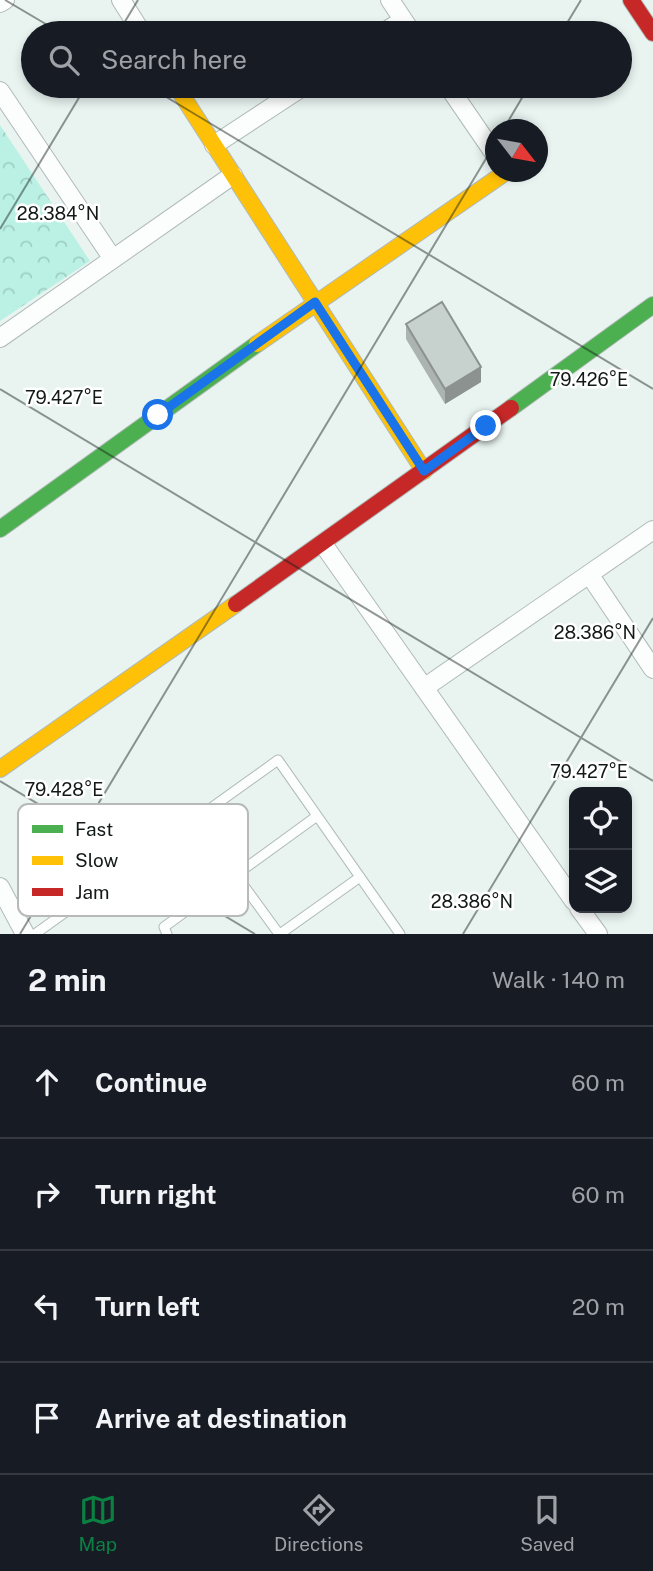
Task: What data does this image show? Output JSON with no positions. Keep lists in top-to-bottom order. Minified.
{"legend":["Fast","Slow","Jam"],"north":"bottom right","page":{"search":"Search here","heading":["2 min","Walk · 140 m"],"list":[["Continue","60 m"],["Turn right","60 m"],["Turn left","20 m"],"Arrive at destination"],"nav":["Map","Directions","Saved"]},"coordinates":["28.384°N","79.426°E","79.427°E","28.386°N","79.428°E"]}
